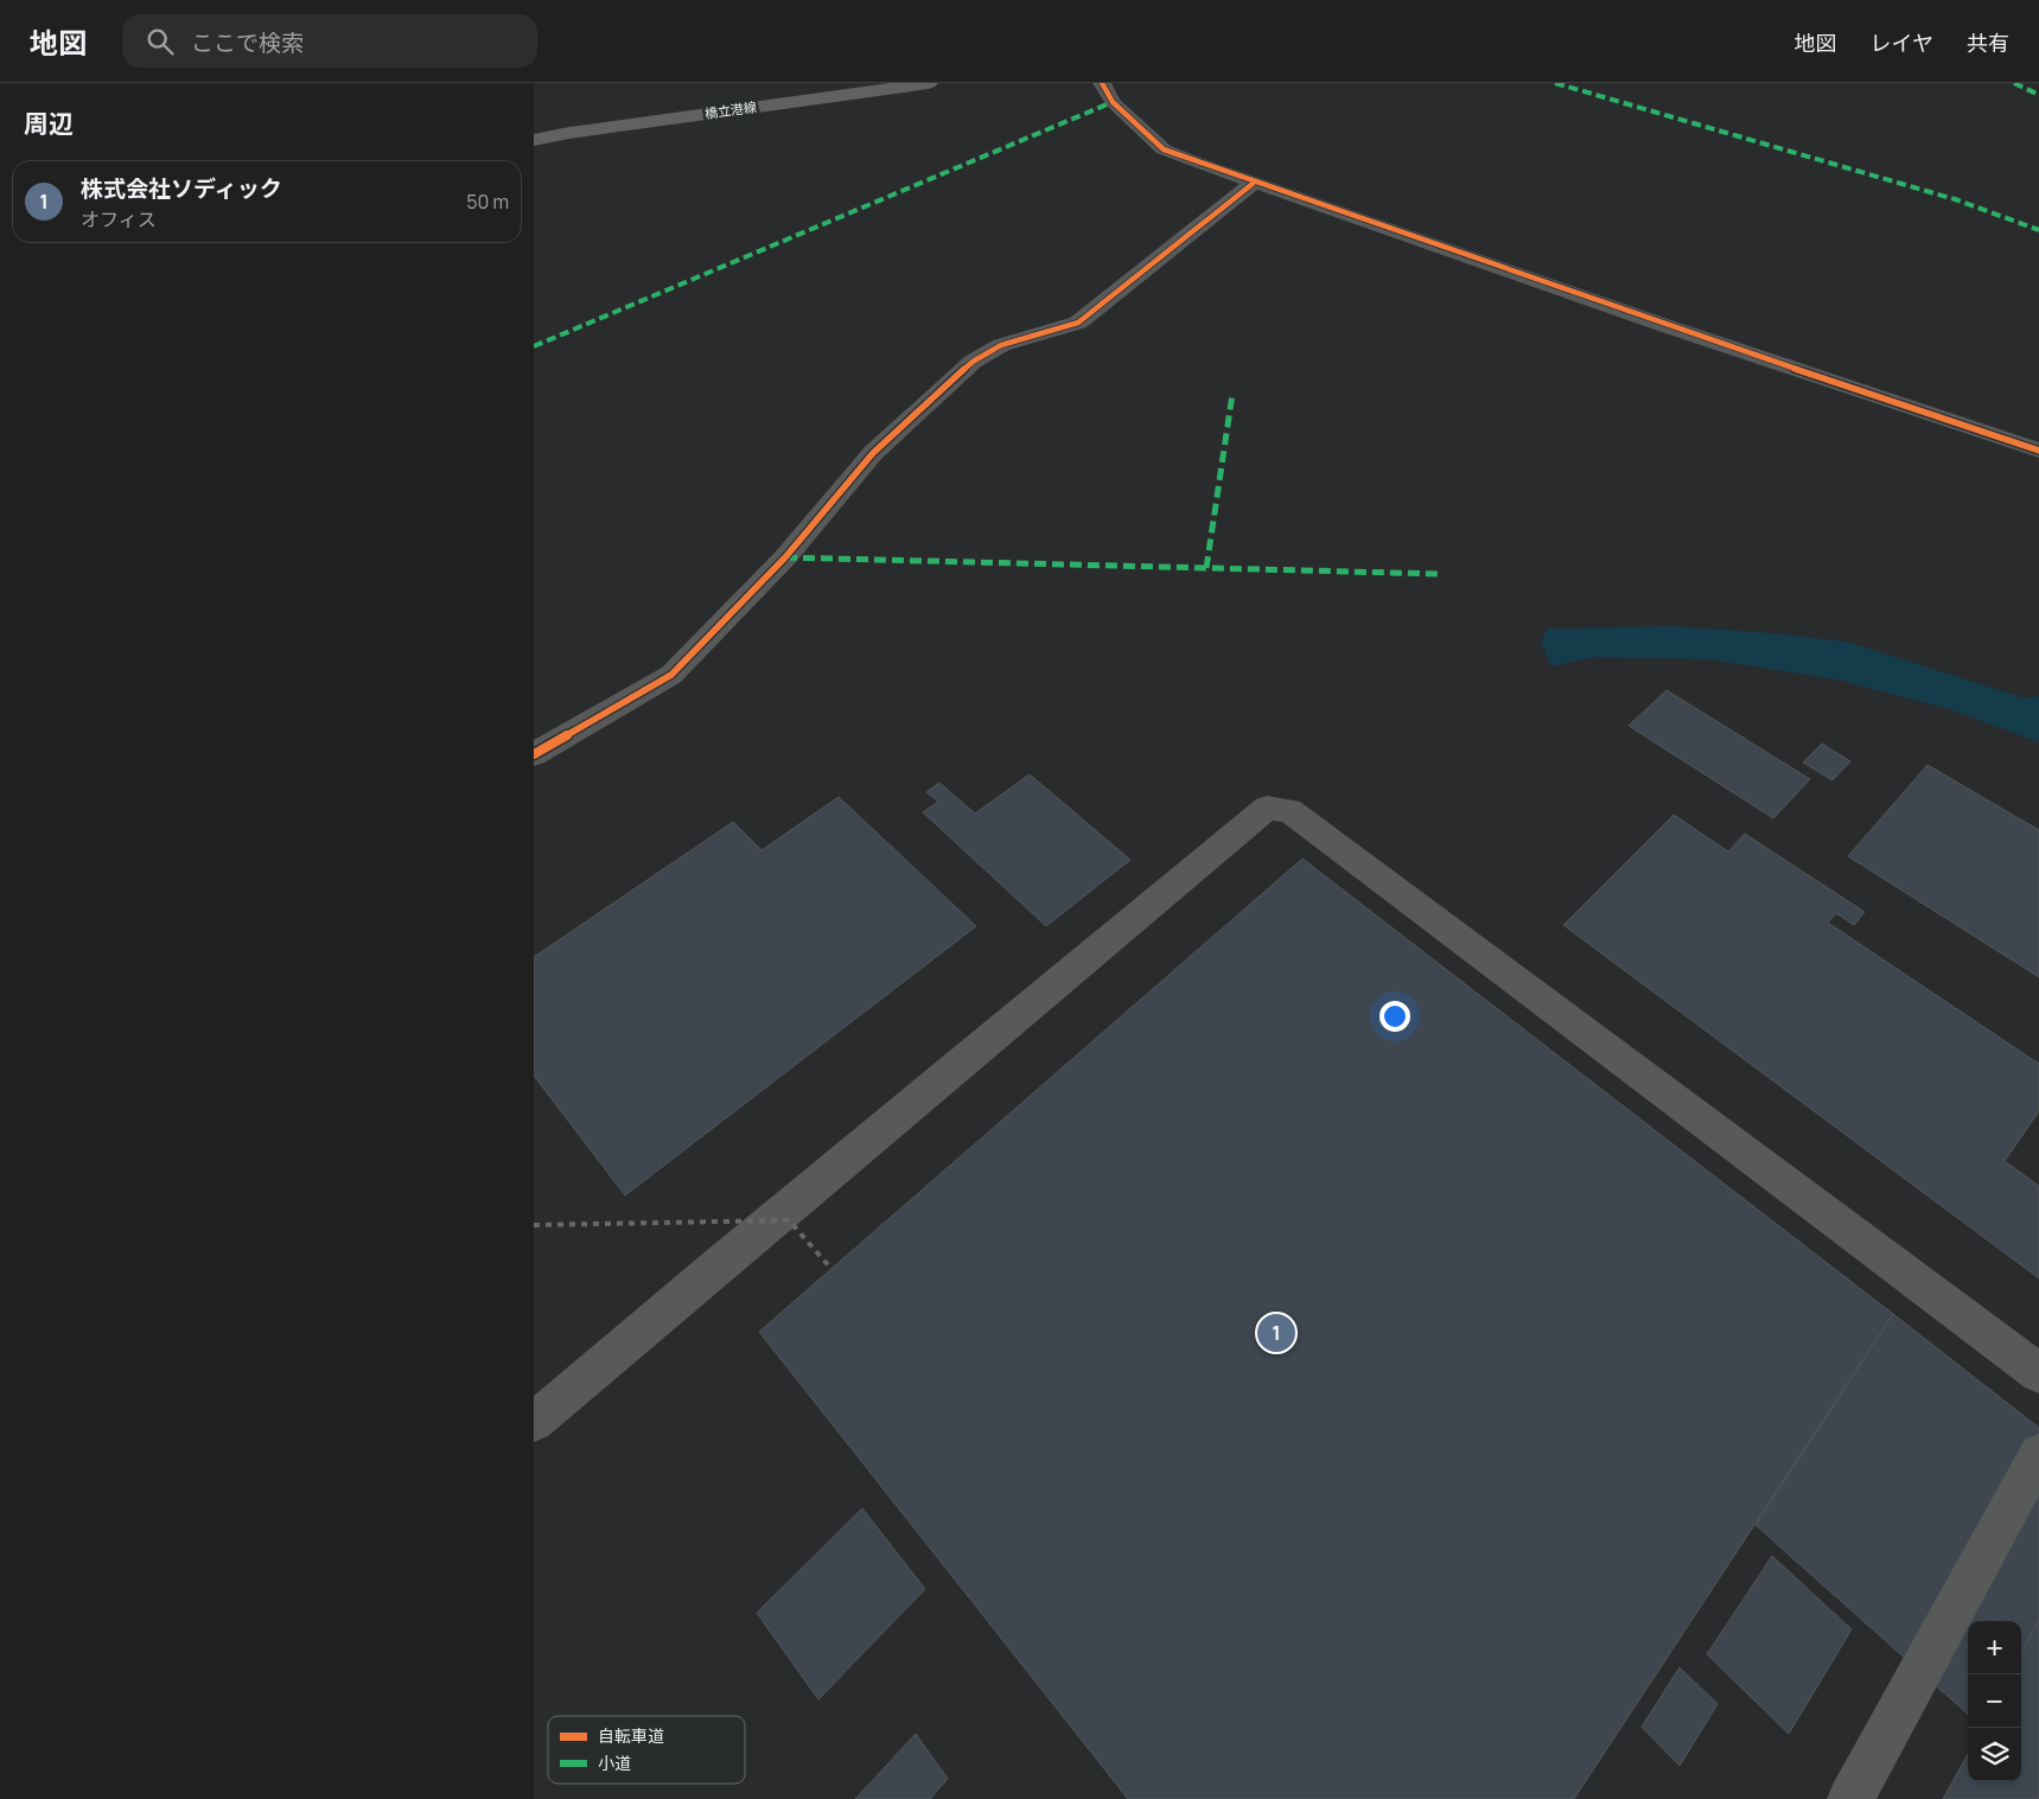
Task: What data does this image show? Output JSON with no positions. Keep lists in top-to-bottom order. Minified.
{"streets":{"main road":["橋立港線"]},"legend":["自転車道","小道"],"page":{"header":"地図","search":"ここで検索","nav":["地図","レイヤ","共有"],"heading":"周辺","list":[{"mark":"1","name":"株式会社ソディック","note":"オフィス","value":"50 m"}],"pins":"1","map_buttons":["+","−"]}}
